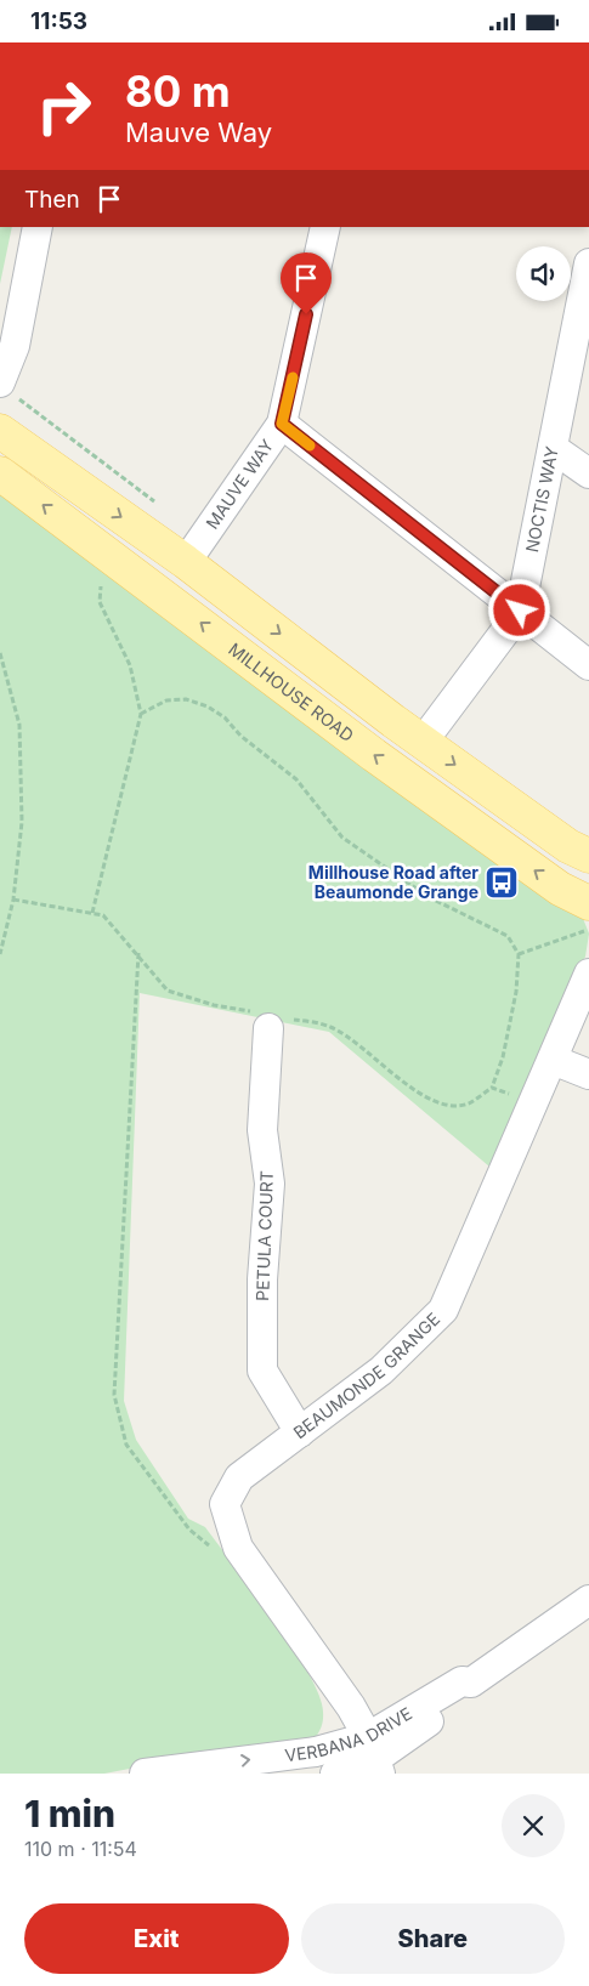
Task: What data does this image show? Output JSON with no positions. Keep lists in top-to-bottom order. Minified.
{"streets":{"main road":["MILLHOUSE ROAD"],"street":["MAUVE WAY","NOCTIS WAY","PETULA COURT","BEAUMONDE GRANGE","VERBANA DRIVE"]},"crossings":[["PETULA COURT","BEAUMONDE GRANGE"],["BEAUMONDE GRANGE","VERBANA DRIVE"]],"one_way":["VERBANA DRIVE"],"places":{"bus stop":["Millhouse Road after Beaumonde Grange"]},"page":{"status":"11:53","turn":["80 m","Mauve Way"],"then":"Then","heading":["1 min","110 m · 11:54"],"buttons":["Exit","Share"]}}
